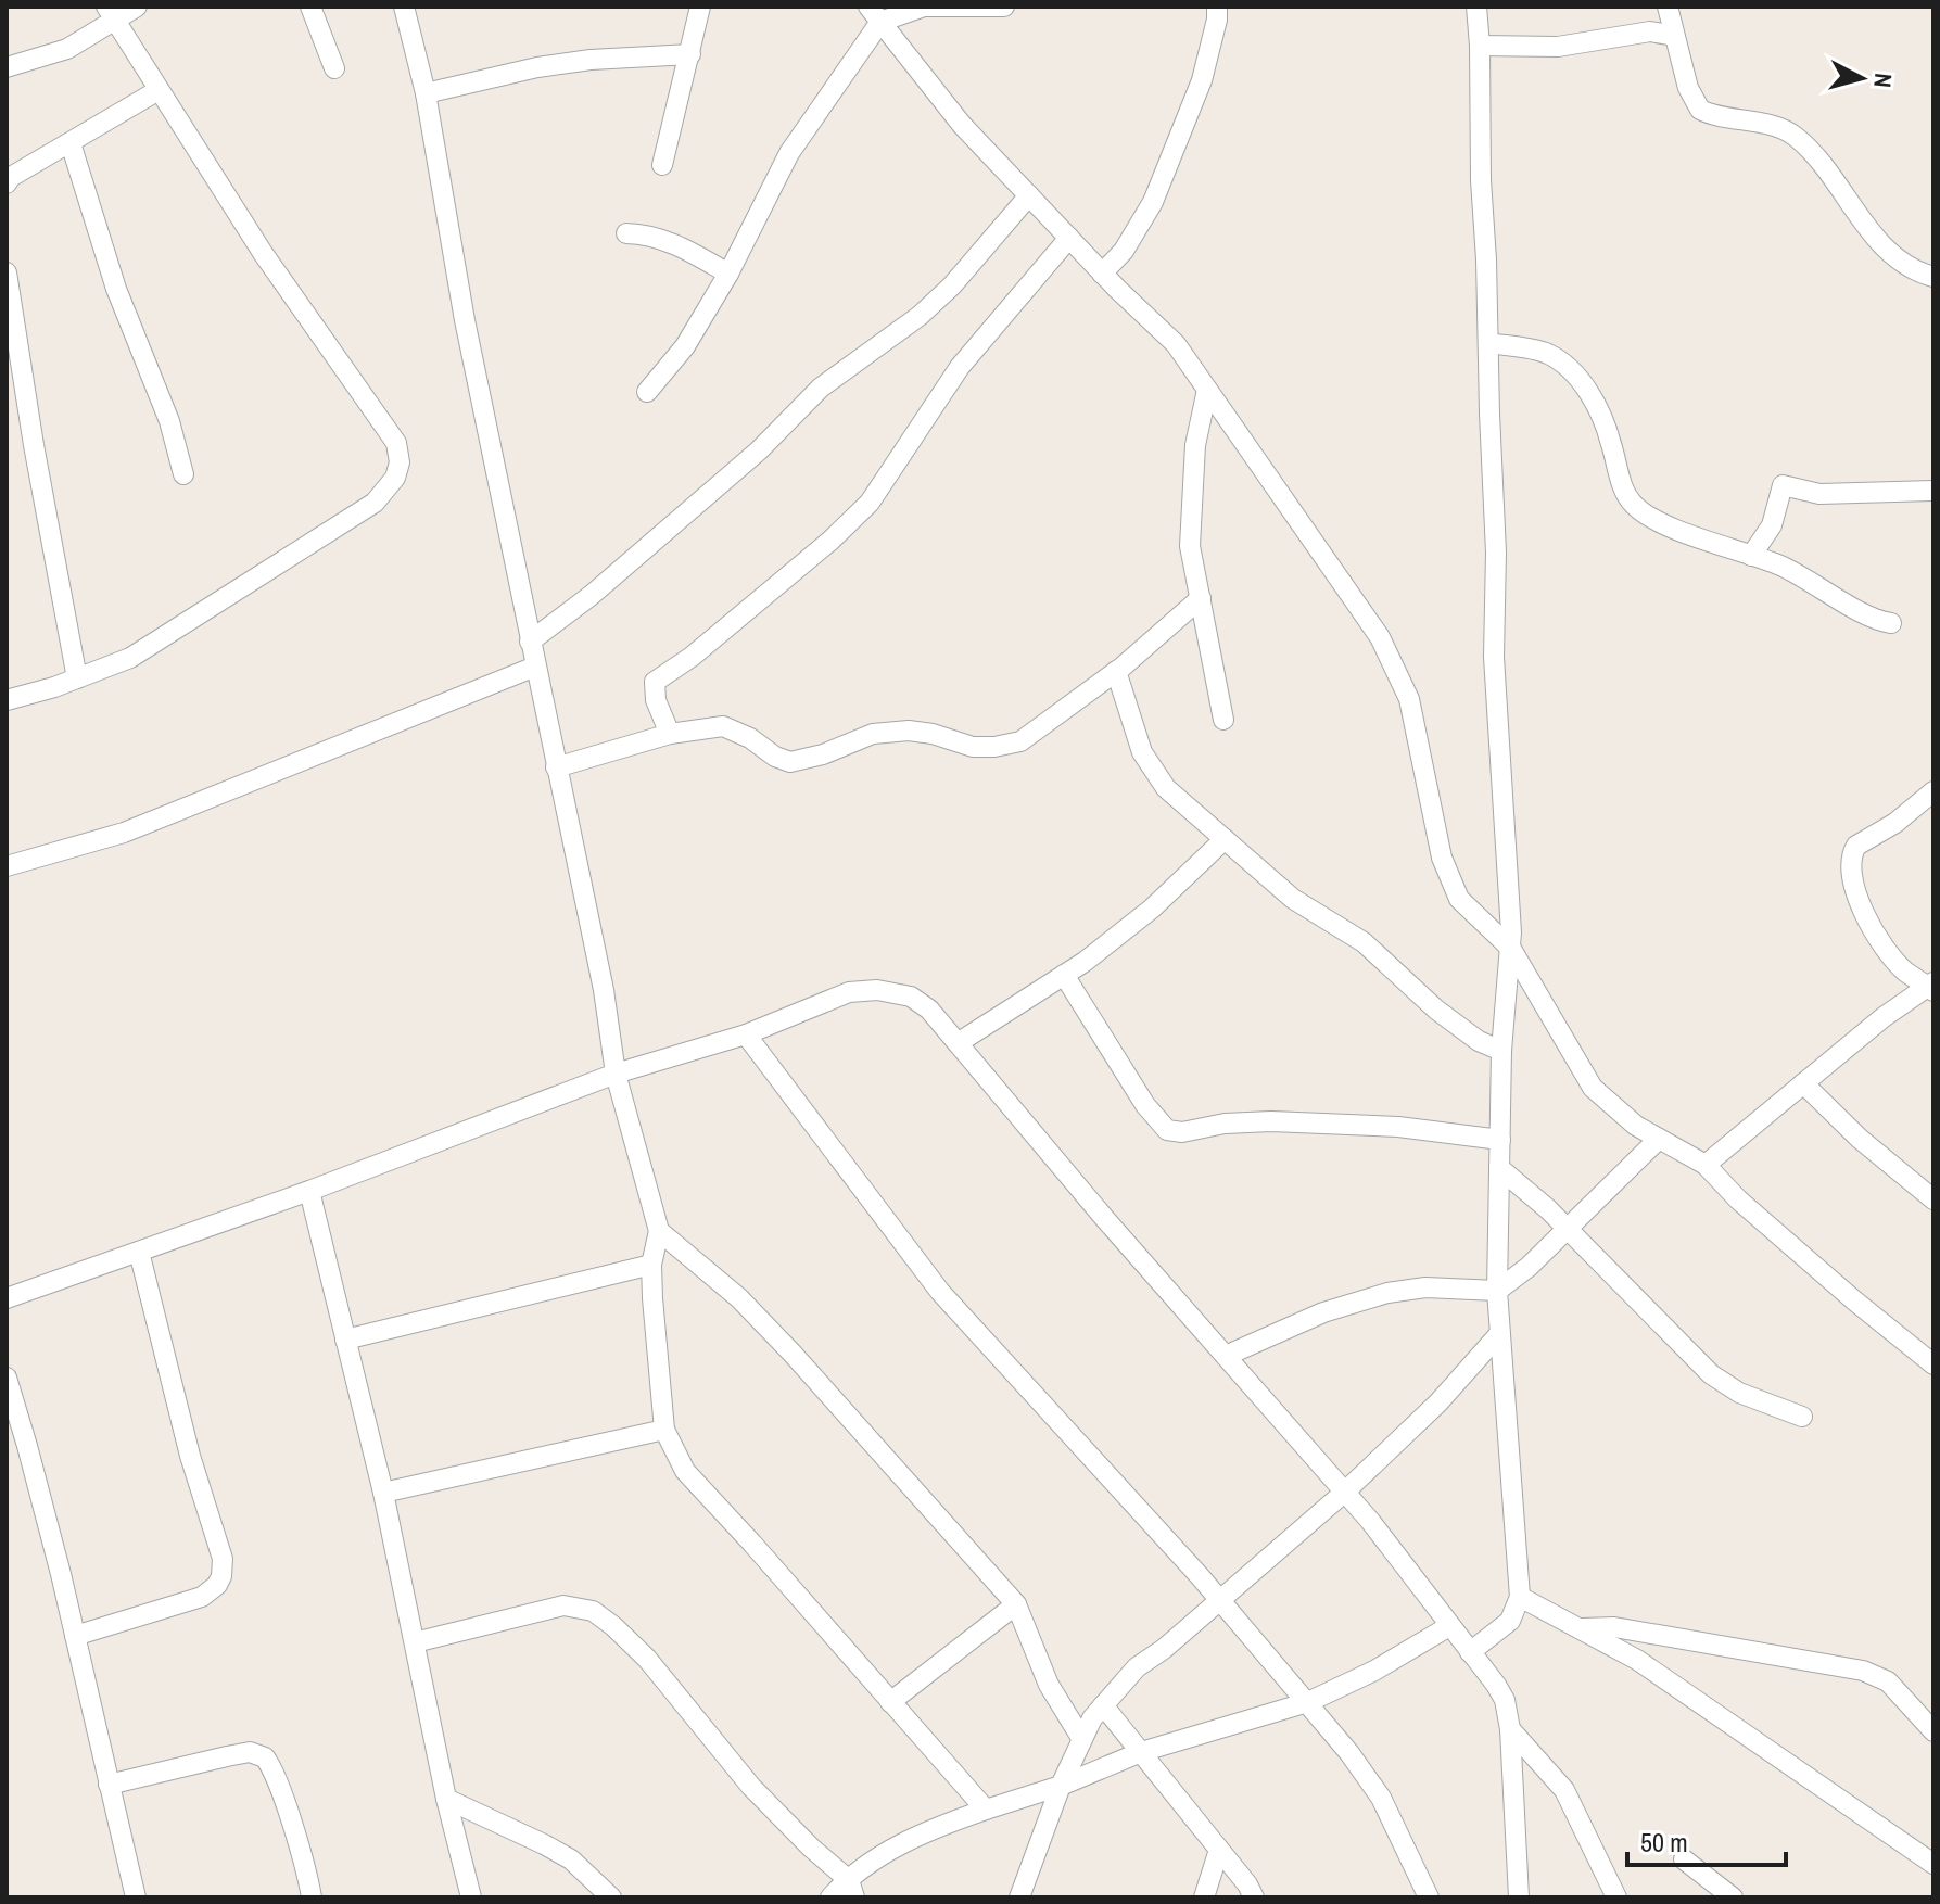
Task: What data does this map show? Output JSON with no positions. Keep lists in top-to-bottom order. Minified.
{"scale_bar":"50 m","north":"right"}
